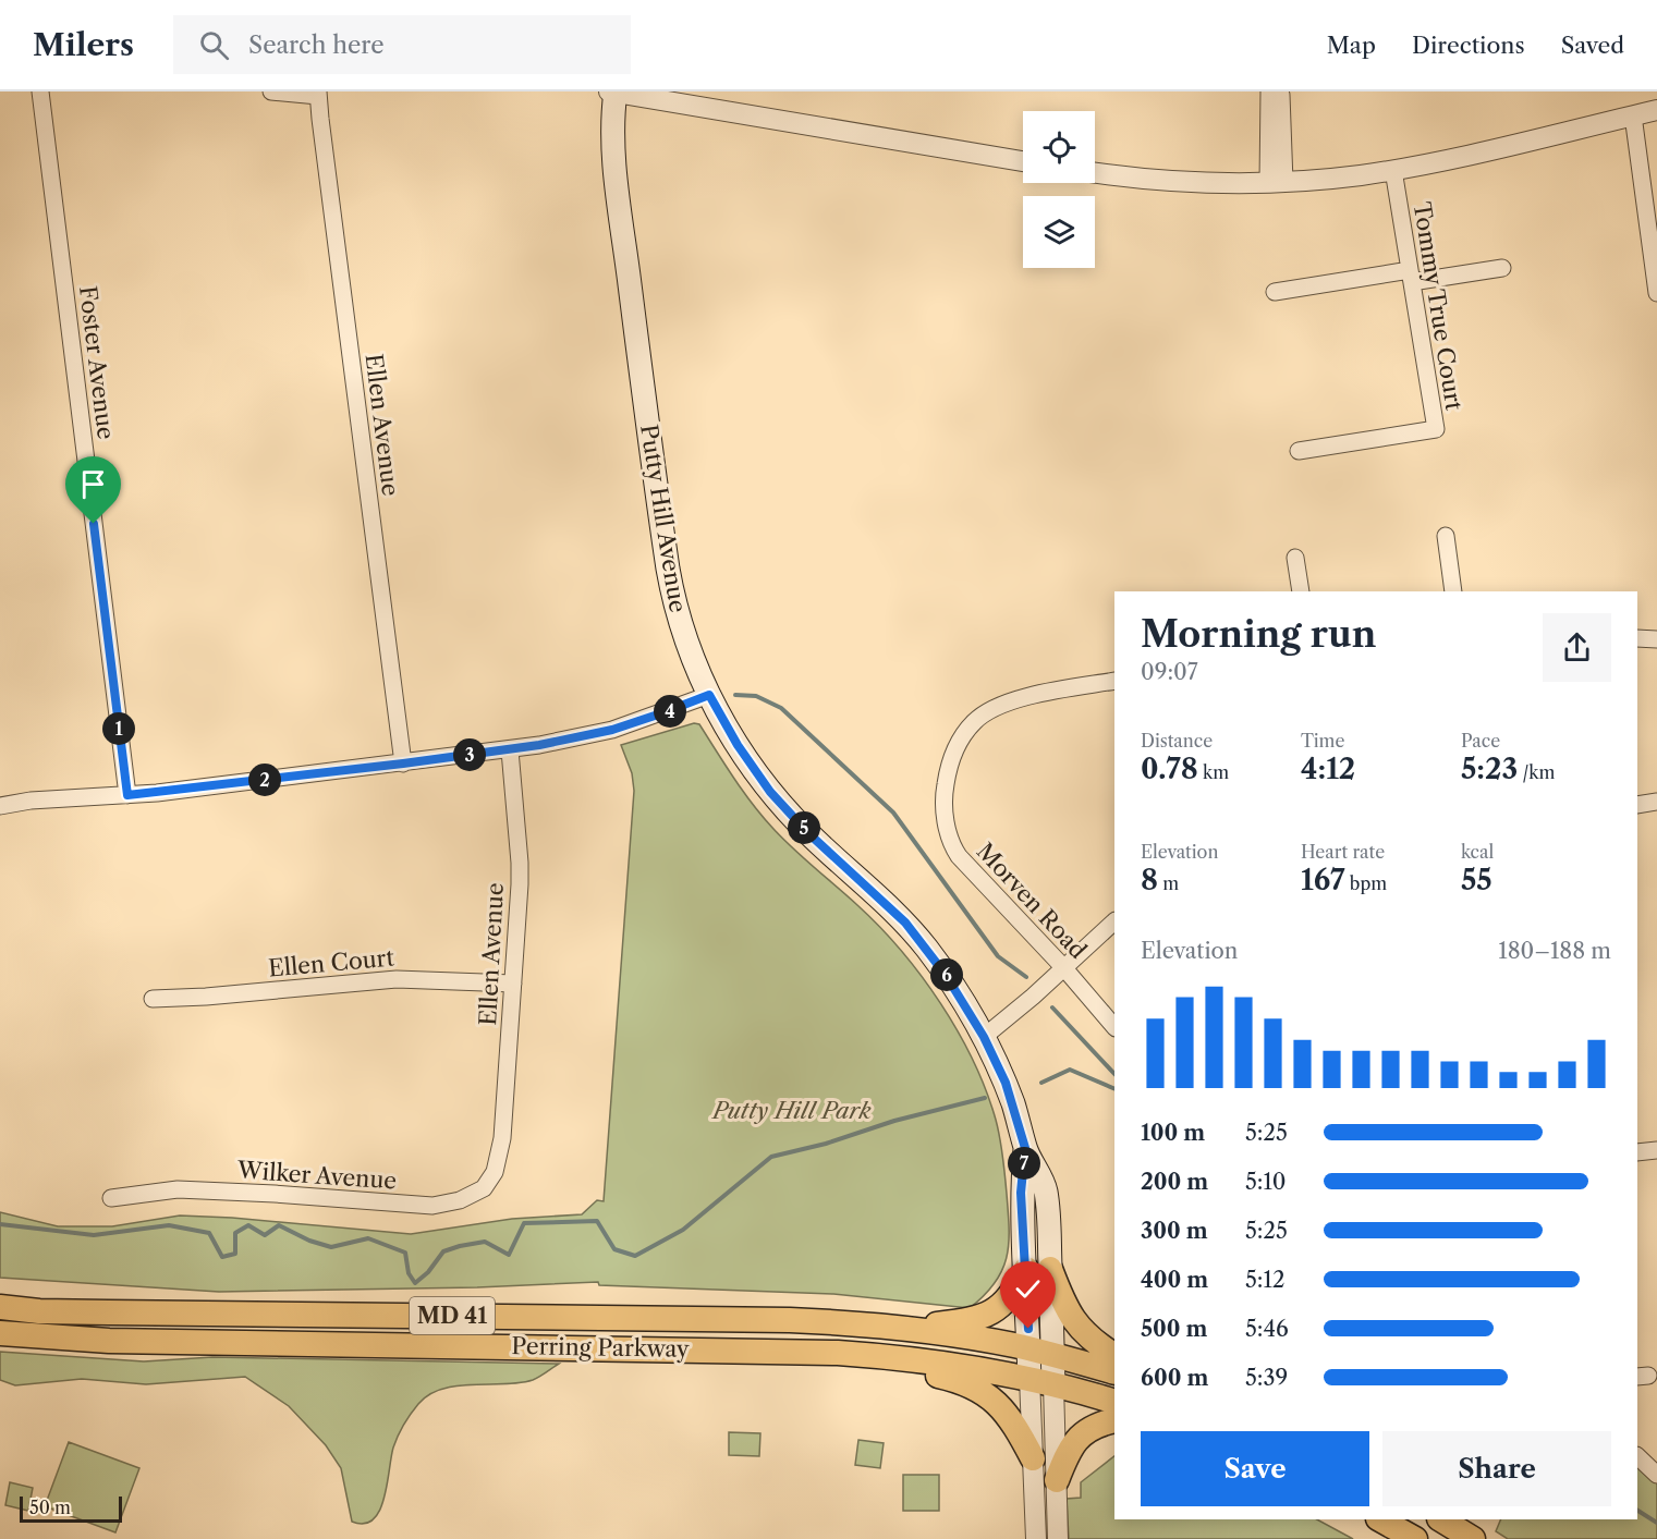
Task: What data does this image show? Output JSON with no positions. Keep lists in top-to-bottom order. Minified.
{"streets":{"main road":["Putty Hill Avenue","MD 41","Perring Parkway"],"street":["Tommy True Court","Foster Avenue","Ellen Avenue","Morven Road","Ellen Court","Wilker Avenue"]},"crossings":[["Ellen Avenue","Ellen Court"],["Ellen Avenue","Wilker Avenue"],["Putty Hill Avenue","Perring Parkway"]],"parks":["Putty Hill Park"],"scale_bar":"50 m","page":{"header":"Milers","search":"Search here","nav":["Map","Directions","Saved"],"heading":["Morning run","09:07"],"pins":["4","1","3","2","5","6","7"],"stats":[["Distance","0.78 km"],["Time","4:12"],["Pace","5:23 /km"],["Elevation","8 m"],["Heart rate","167 bpm"],["kcal","55"]],"chart":["Elevation","180–188 m"],"list":[{"name":"100 m","note":"5:25"},{"name":"200 m","note":"5:10"},{"name":"300 m","note":"5:25"},{"name":"400 m","note":"5:12"},{"name":"500 m","note":"5:46"},{"name":"600 m","note":"5:39"}],"buttons":["Save","Share"],"scale":"50 m"}}
